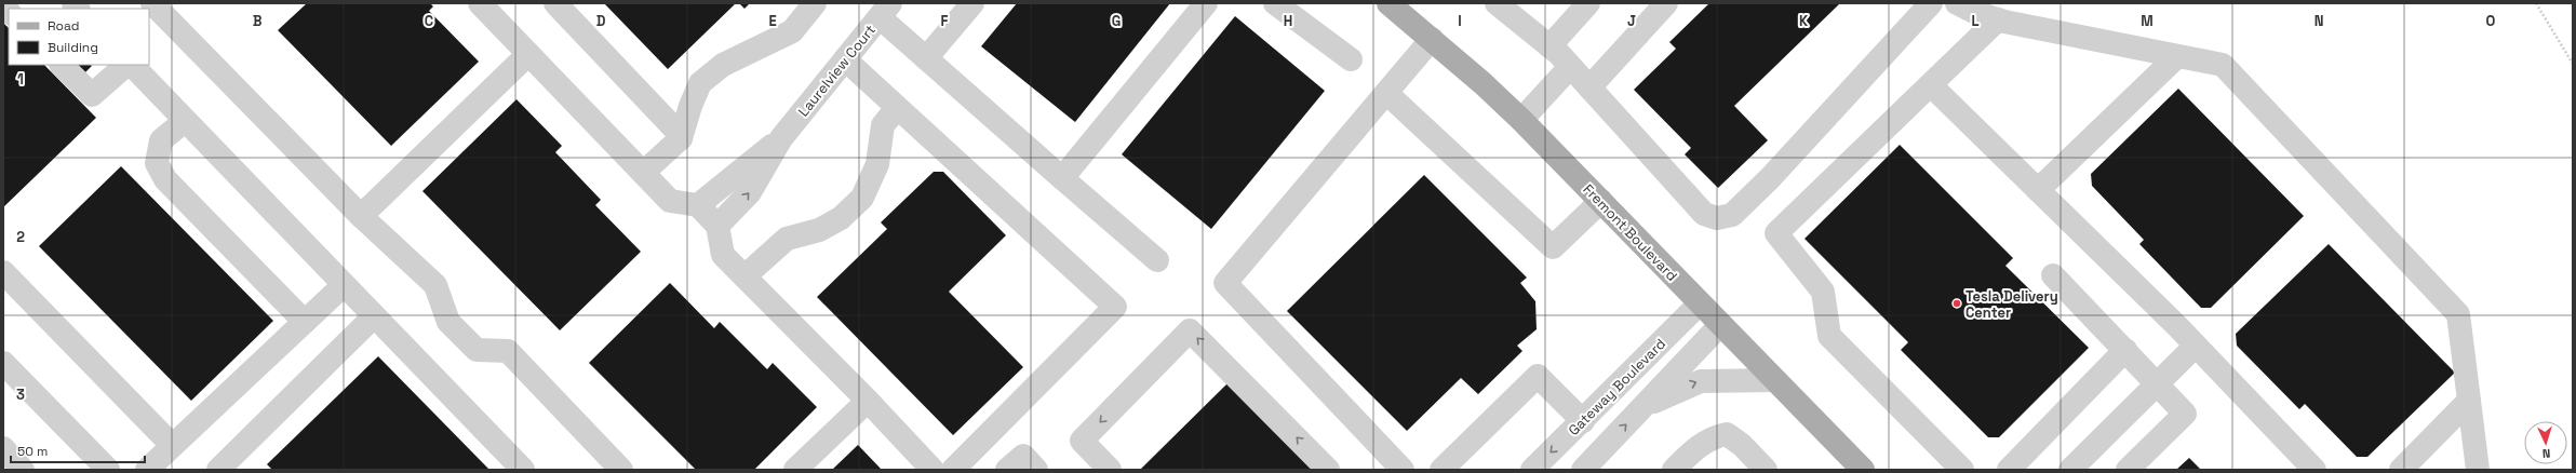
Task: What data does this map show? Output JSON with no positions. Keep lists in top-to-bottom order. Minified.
{"streets":{"main road":["Fremont Boulevard"],"street":["Laurelview Court","Gateway Boulevard"]},"crossings":[["Fremont Boulevard","Gateway Boulevard"]],"places":["Tesla Delivery Center"],"legend":["Road","Building"],"scale_bar":"50 m","north":"bottom","grid":{"columns":["B","C","D","E","F","G","H","I","J","K","L","M","N","O"],"rows":["1","2","3"]}}
